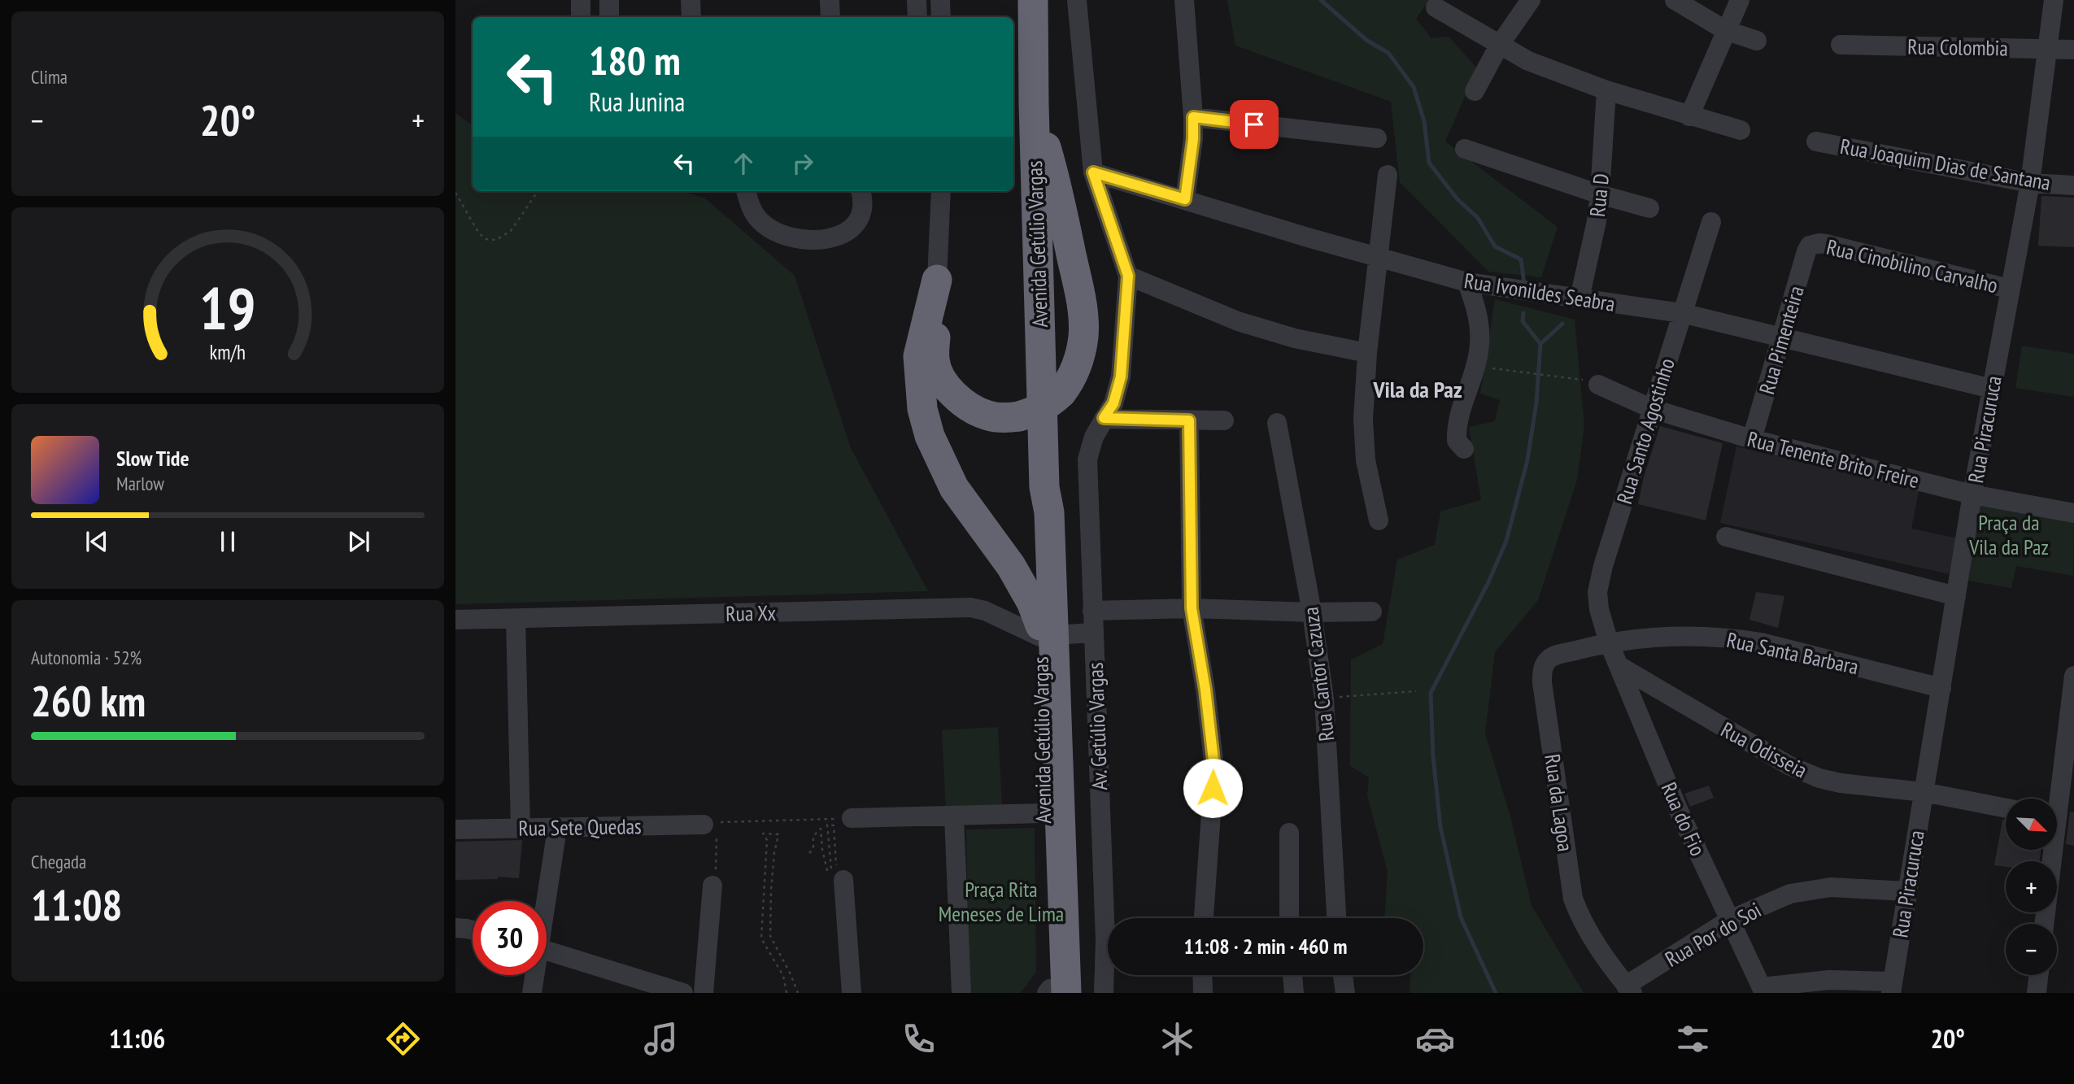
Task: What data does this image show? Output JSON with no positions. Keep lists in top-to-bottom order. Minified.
{"streets":{"highway":["Avenida Getúlio Vargas"],"street":["Rua Colombia","Rua Joaquim Dias de Santana","Rua D","Rua Cinobilino Carvalho","Rua Ivonildes Seabra","Rua Pimenteira","Rua Piracuruca","Rua Santo Agostinho","Rua Tenente Brito Freire","Rua Xx","Rua Santa Barbara","Rua Cantor Cazuza","Av. Getúlio Vargas","Rua Odisseia","Rua da Lagoa","Rua do Fio","Rua Sete Quedas","Rua Por do Soi"]},"crossings":[["Rua Colombia","Rua Piracuruca"],["Rua Joaquim Dias de Santana","Rua Piracuruca"],["Rua D","Rua Ivonildes Seabra"],["Avenida Getúlio Vargas","Rua Xx"],["Rua Cinobilino Carvalho","Rua Pimenteira"],["Rua Cinobilino Carvalho","Rua Piracuruca"],["Rua Ivonildes Seabra","Rua Pimenteira"],["Rua Ivonildes Seabra","Rua Piracuruca"],["Rua Ivonildes Seabra","Rua Santo Agostinho"],["Rua Pimenteira","Rua Tenente Brito Freire"],["Rua Piracuruca","Rua Tenente Brito Freire"],["Rua Piracuruca","Rua Santa Barbara"],["Rua Piracuruca","Rua Odisseia"],["Rua Piracuruca","Rua Por do Soi"],["Rua Santo Agostinho","Rua Tenente Brito Freire"],["Rua Santo Agostinho","Rua Santa Barbara"],["Rua Santo Agostinho","Rua da Lagoa"],["Rua Santo Agostinho","Rua do Fio"],["Rua Santa Barbara","Rua da Lagoa"],["Rua Santa Barbara","Rua do Fio"],["Rua Odisseia","Rua do Fio"],["Rua da Lagoa","Rua do Fio"],["Rua da Lagoa","Rua Por do Soi"],["Rua do Fio","Rua Por do Soi"]],"districts":["Vila da Paz"],"parks":["Praça da Vila da Paz","Praça Rita Meneses de Lima"],"north":"bottom right","page":{"tile":["Clima",["Autonomia · 52%","260 km"],["Chegada","11:08"]],"turn":["180 m","Rua Junina"],"heat":["−","20°","+"],"song":["Slow Tide","Marlow"],"map_buttons":["+","−"],"limit":"30","trip":"11:08 · 2 min · 460 m","tabs":["11:06","20°"],"gauge":["19","km/h"]}}
